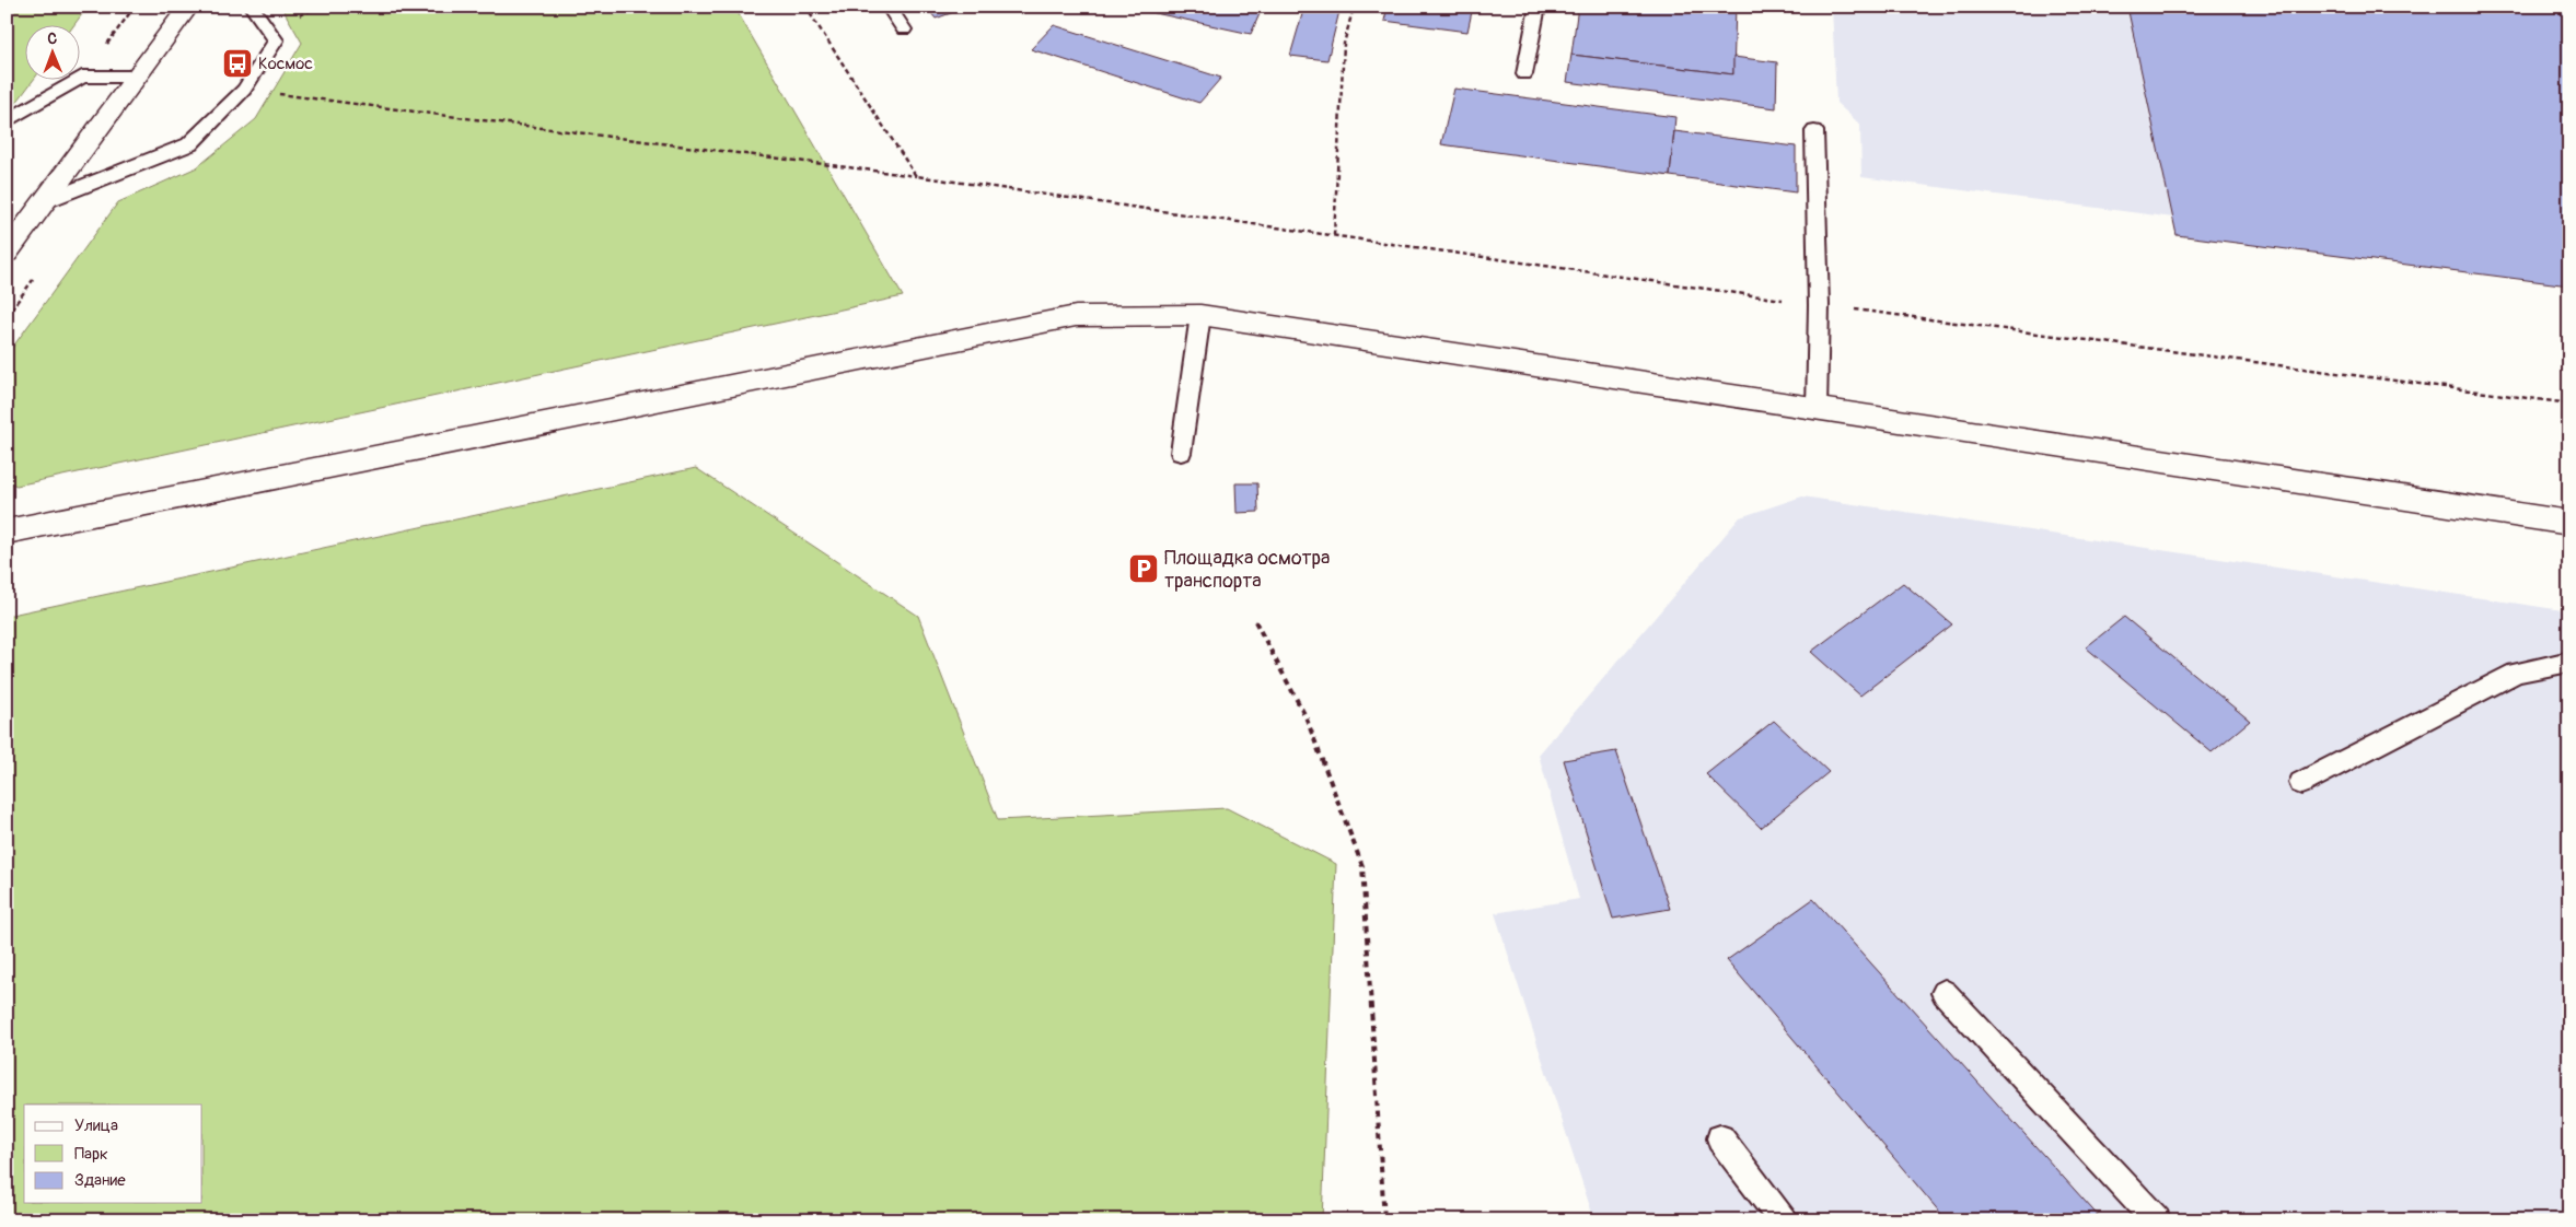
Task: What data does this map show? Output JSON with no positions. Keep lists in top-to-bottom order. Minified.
{"places":{"bus stop":["Космос"],"parking":["Площадка осмотра транспорта"]},"legend":["Улица","Парк","Здание"],"north":"top"}
